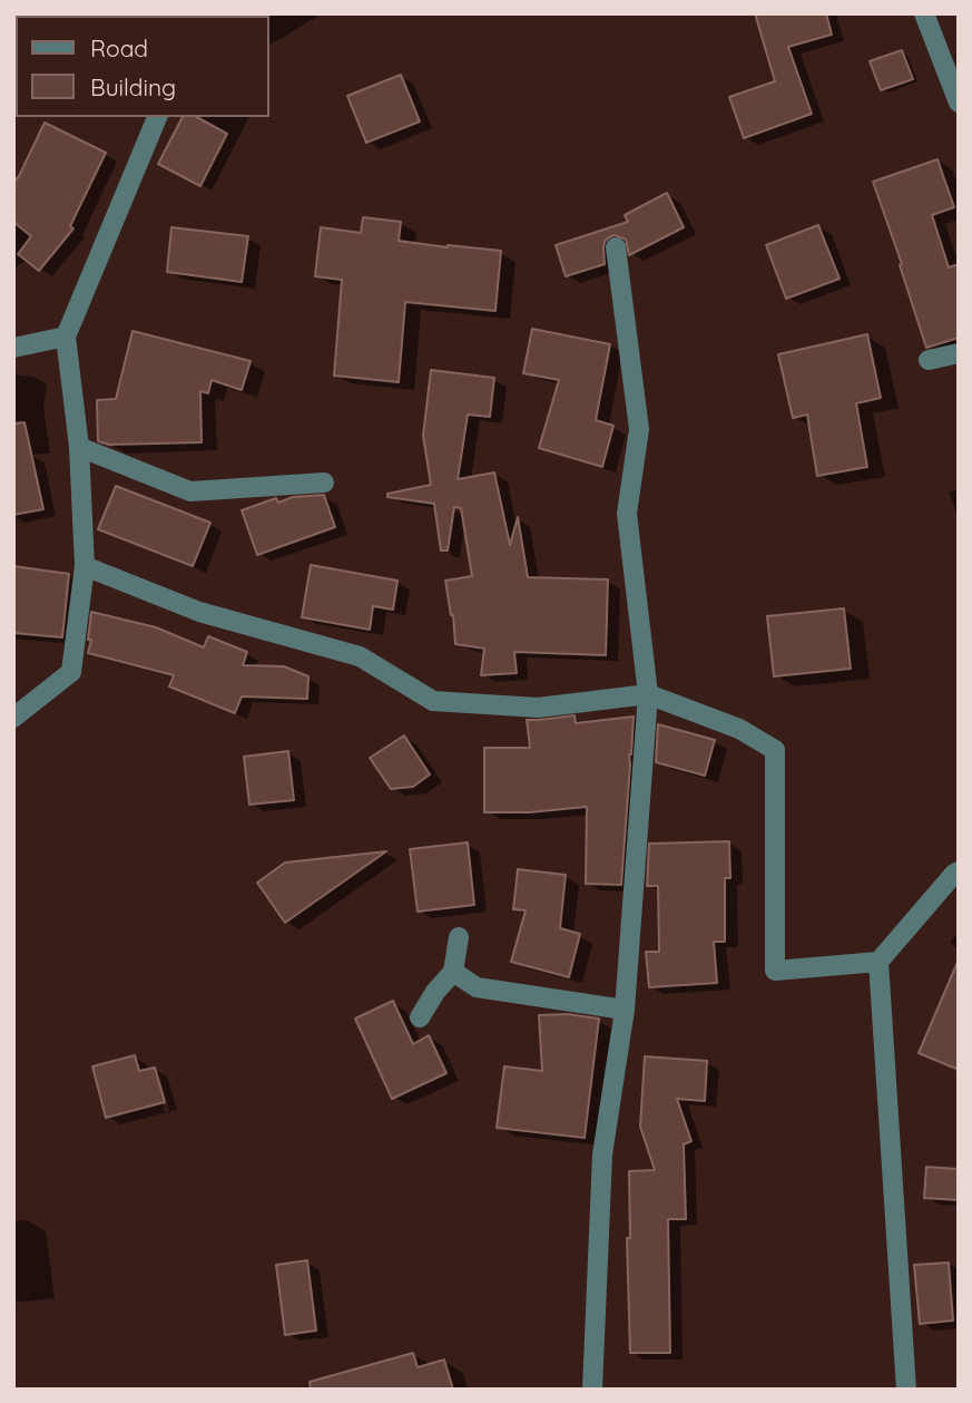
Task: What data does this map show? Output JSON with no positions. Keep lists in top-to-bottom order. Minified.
{"legend":["Road","Building"]}
